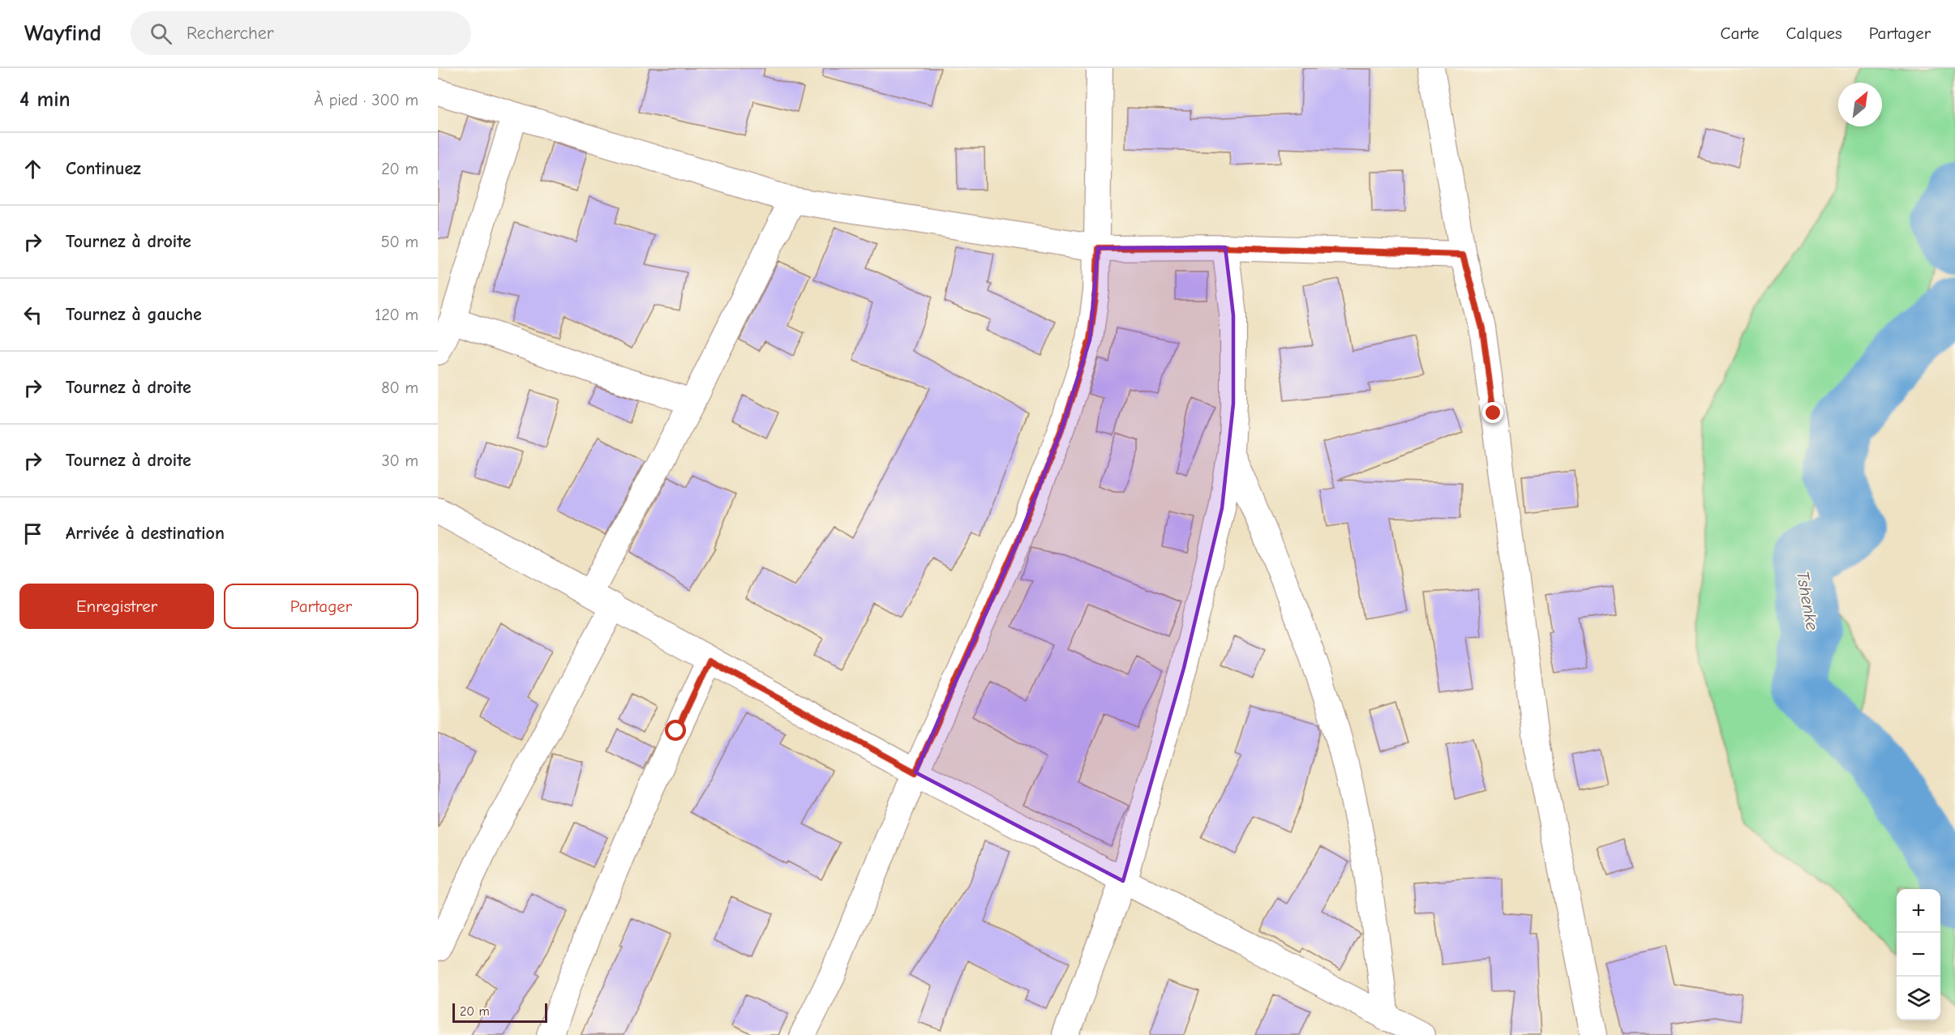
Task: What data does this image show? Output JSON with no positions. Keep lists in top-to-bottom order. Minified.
{"water":["Tshenke"],"scale_bar":"20 m","north":"top right","page":{"header":"Wayfind","search":"Rechercher","nav":["Carte","Calques","Partager"],"heading":["4 min","À pied · 300 m"],"list":[["Continuez","20 m"],["Tournez à droite","50 m"],["Tournez à gauche","120 m"],["Tournez à droite","80 m"],["Tournez à droite","30 m"],"Arrivée à destination"],"buttons":["Enregistrer","Partager"],"map_buttons":["+","−"],"scale":"20 m"}}
